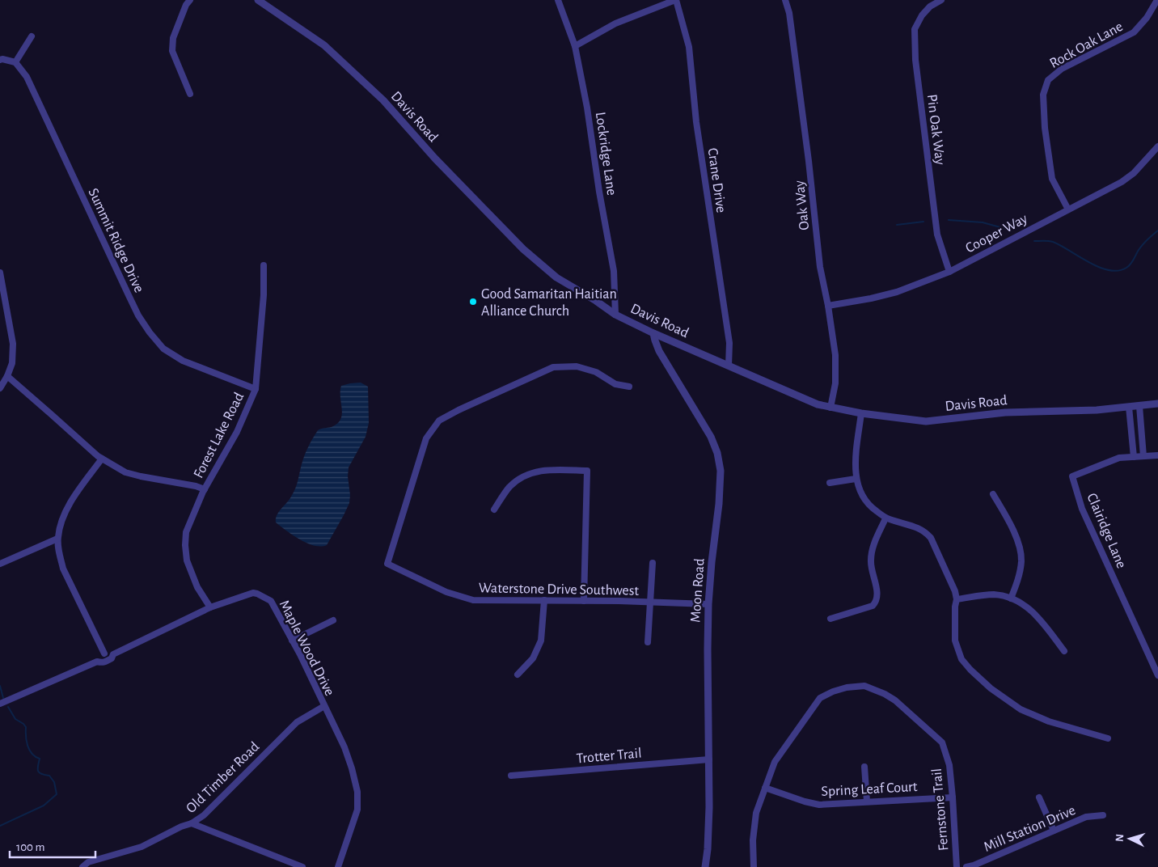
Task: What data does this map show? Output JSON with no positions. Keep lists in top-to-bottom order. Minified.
{"streets":{"street":["Rock Oak Lane","Davis Road","Pin Oak Way","Lockridge Lane","Crane Drive","Oak Way","Cooper Way","Summit Ridge Drive","Forest Lake Road","Clairidge Lane","Waterstone Drive Southwest","Moon Road","Maple Wood Drive","Trotter Trail","Old Timber Road","Spring Leaf Court","Fernstone Trail","Mill Station Drive"]},"crossings":[["Rock Oak Lane","Cooper Way"],["Davis Road","Lockridge Lane"],["Davis Road","Crane Drive"],["Davis Road","Oak Way"],["Davis Road","Moon Road"],["Pin Oak Way","Cooper Way"],["Oak Way","Cooper Way"],["Summit Ridge Drive","Forest Lake Road"],["Forest Lake Road","Maple Wood Drive"],["Waterstone Drive Southwest","Moon Road"],["Moon Road","Trotter Trail"],["Maple Wood Drive","Old Timber Road"],["Spring Leaf Court","Fernstone Trail"]],"places":["Good Samaritan Haitian Alliance Church"],"scale_bar":"100 m","north":"left"}
